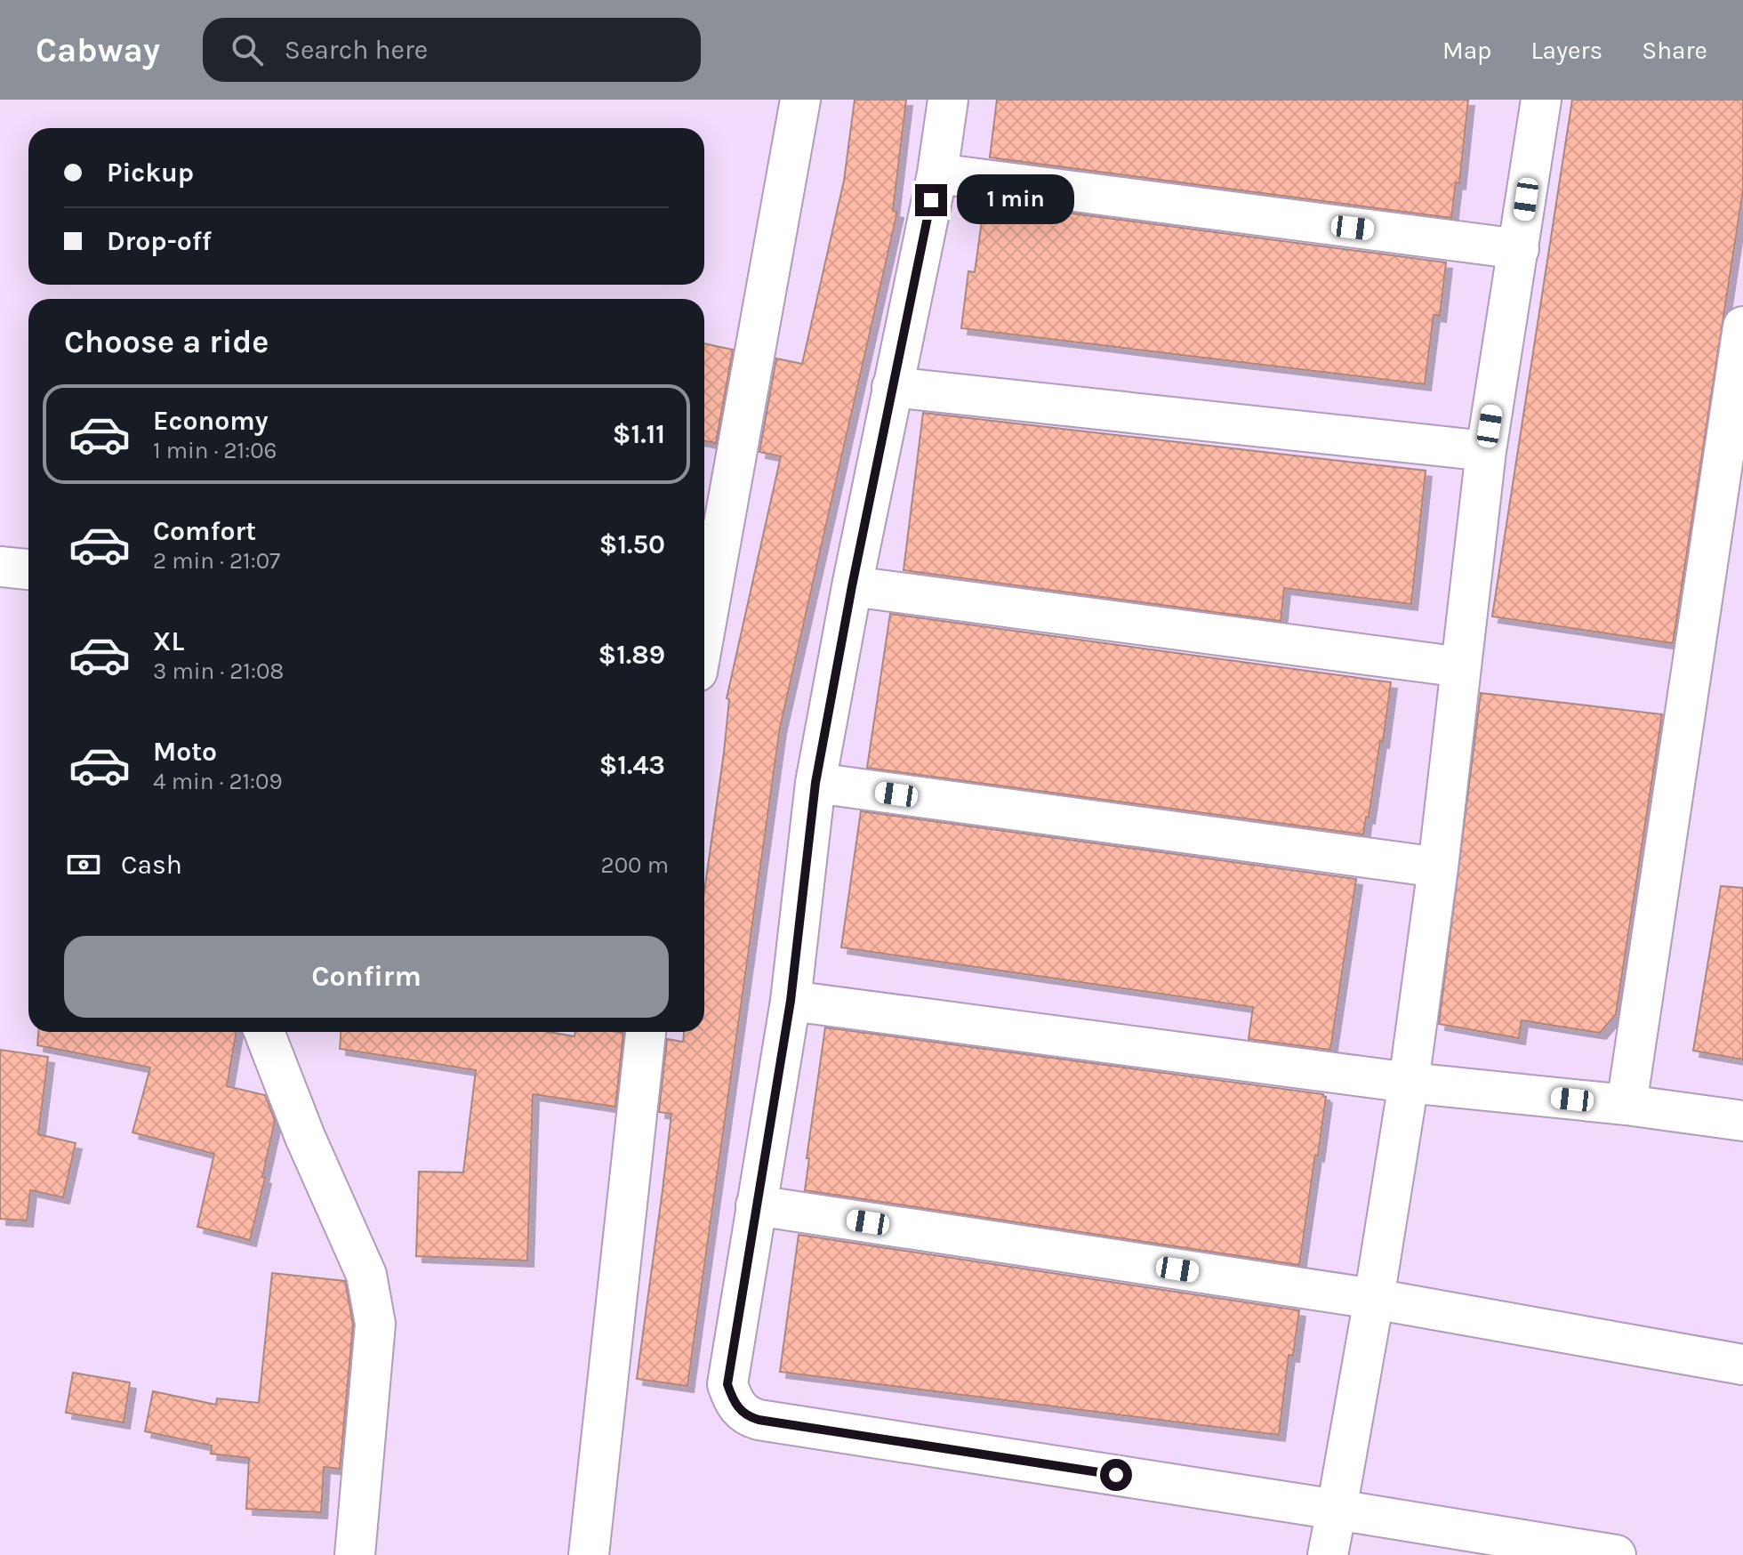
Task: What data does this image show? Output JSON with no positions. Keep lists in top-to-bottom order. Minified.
{"page":{"header":"Cabway","search":"Search here","nav":["Map","Layers","Share"],"banner":["Pickup","Drop-off"],"bubble":"1 min","heading":"Choose a ride","list":[{"name":"Economy","note":"1 min · 21:06","value":"$1.11"},{"name":"Comfort","note":"2 min · 21:07","value":"$1.50"},{"name":"XL","note":"3 min · 21:08","value":"$1.89"},{"name":"Moto","note":"4 min · 21:09","value":"$1.43"}],"pay":["Cash","200 m"],"buttons":"Confirm"}}
